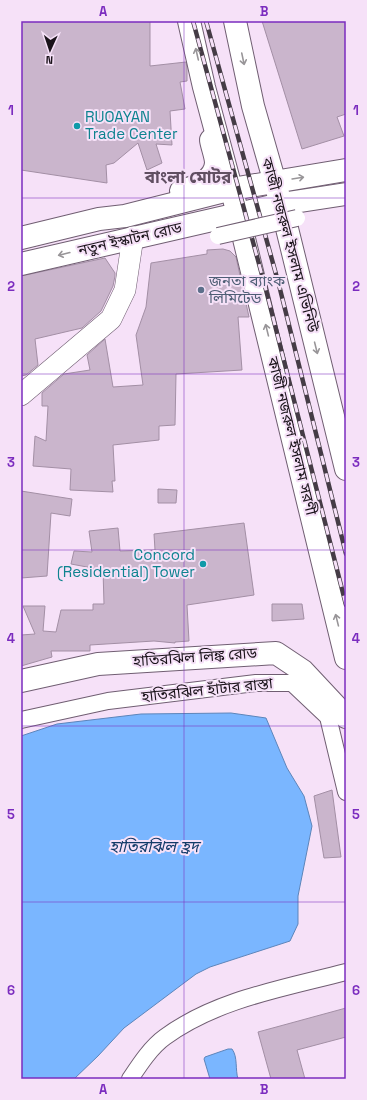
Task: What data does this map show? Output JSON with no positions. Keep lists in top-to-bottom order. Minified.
{"streets":{"main road":["নতুন ইস্কাটন রোড","কাজী নজরুল ইসলাম এভিনিউ","কাজী নজরুল ইসলাম সরণী","হাতিরঝিল লিঙ্ক রোড"],"street":["হাতিরঝিল হাঁটার রাস্তা"]},"crossings":[["নতুন ইস্কাটন রোড","কাজী নজরুল ইসলাম এভিনিউ"],["নতুন ইস্কাটন রোড","কাজী নজরুল ইসলাম সরণী"]],"one_way":["কাজী নজরুল ইসলাম সরণী"],"districts":["বাংলা মোটর"],"water":["হাতিরঝিল হ্রদ"],"places":["RUOAYAN Trade Center","জনতা ব্যাংক লিমিটেড","Concord (Residential) Tower"],"north":"bottom","grid":{"columns":["A","B"],"rows":["1","2","3","4","5","6"]}}
